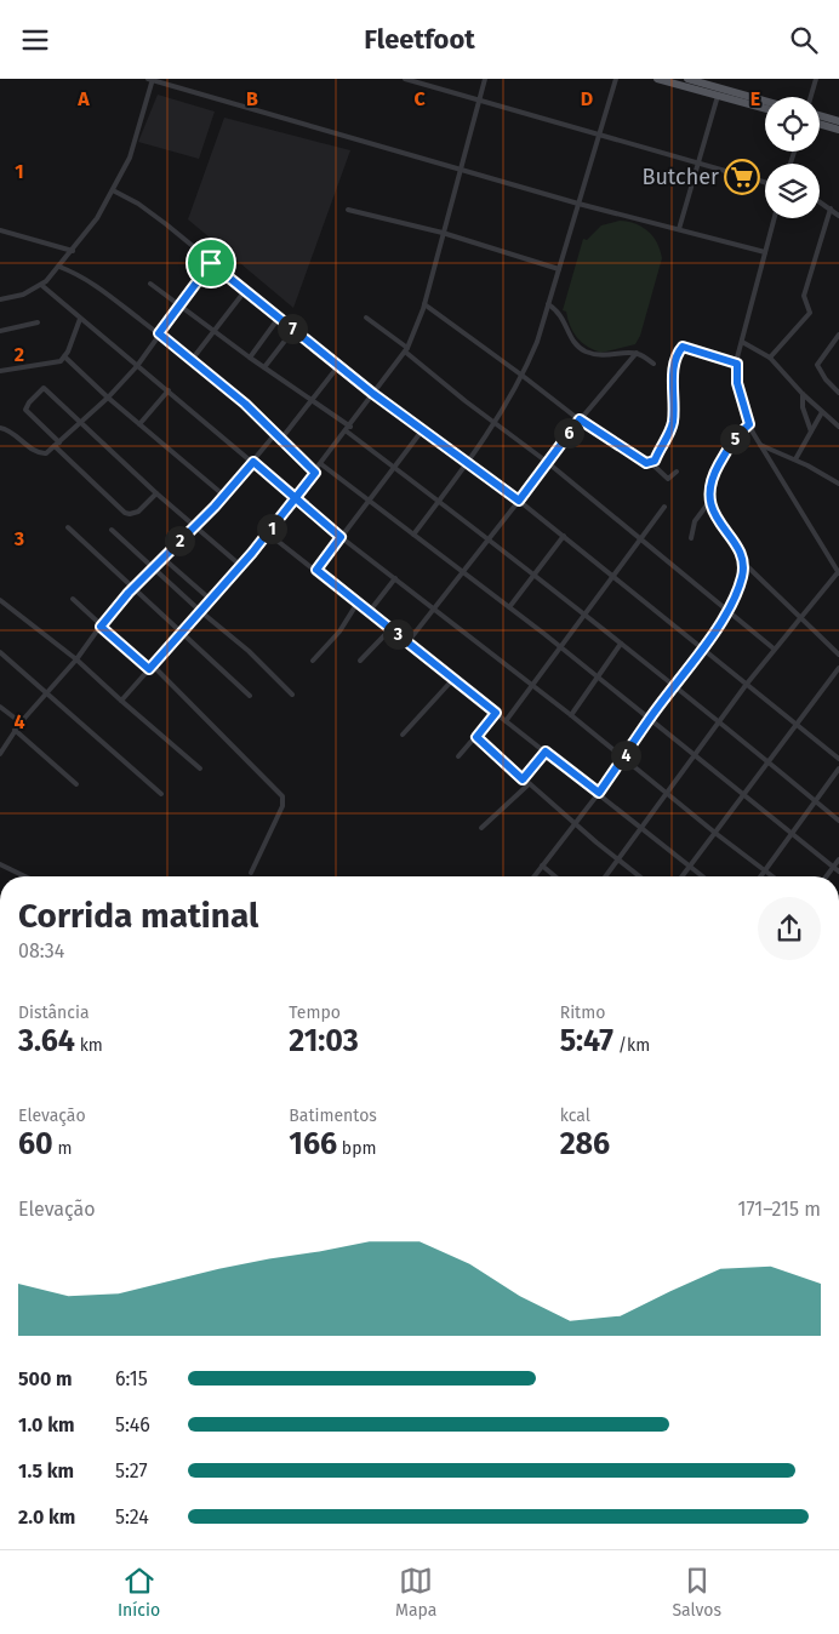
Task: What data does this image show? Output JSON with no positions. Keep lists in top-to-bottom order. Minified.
{"places":{"supermarket":["Butcher"]},"page":{"header":"Fleetfoot","pins":["7","6","5","1","2","3","4"],"heading":["Corrida matinal","08:34"],"stats":[["Distância","3.64 km"],["Tempo","21:03"],["Ritmo","5:47 /km"],["Elevação","60 m"],["Batimentos","166 bpm"],["kcal","286"]],"chart":["Elevação","171–215 m"],"list":[{"name":"500 m","note":"6:15"},{"name":"1.0 km","note":"5:46"},{"name":"1.5 km","note":"5:27"},{"name":"2.0 km","note":"5:24"}],"tabs":["Início","Mapa","Salvos"]},"grid":{"columns":["A","B","C","D","E"],"rows":["1","2","3","4"]}}
